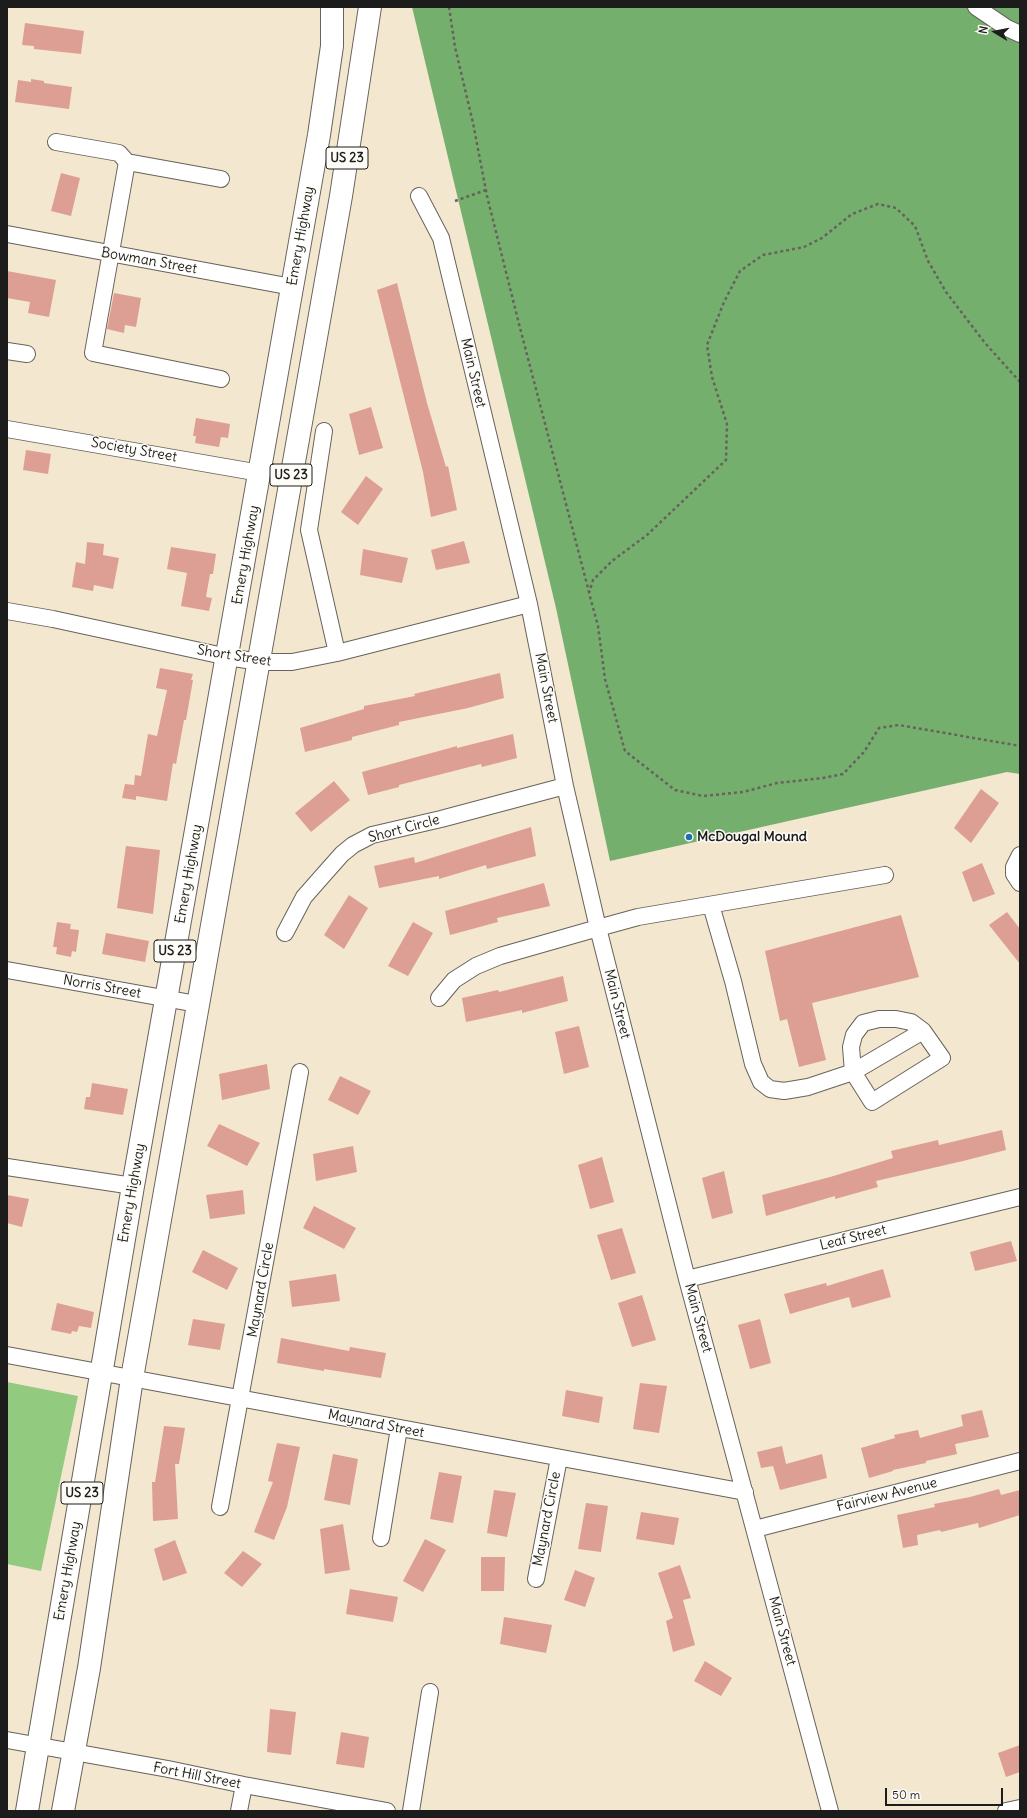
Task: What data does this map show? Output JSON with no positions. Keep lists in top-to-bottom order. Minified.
{"streets":{"highway":["US 23","Emery Highway"],"street":["Bowman Street","Main Street","Society Street","Short Street","Short Circle","Norris Street","Leaf Street","Maynard Circle","Maynard Street","Fairview Avenue","Fort Hill Street"]},"crossings":[["US 23","Short Street"],["US 23","Norris Street"],["US 23","Maynard Street"],["US 23","Fort Hill Street"],["Emery Highway","Bowman Street"],["Emery Highway","Society Street"],["Emery Highway","Short Street"],["Emery Highway","Norris Street"],["Emery Highway","Maynard Street"],["Emery Highway","Fort Hill Street"],["Main Street","Short Street"],["Main Street","Short Circle"],["Main Street","Leaf Street"],["Main Street","Maynard Street"],["Main Street","Fairview Avenue"],["Maynard Circle","Maynard Street"]],"places":["McDougal Mound"],"scale_bar":"50 m","north":"left"}
